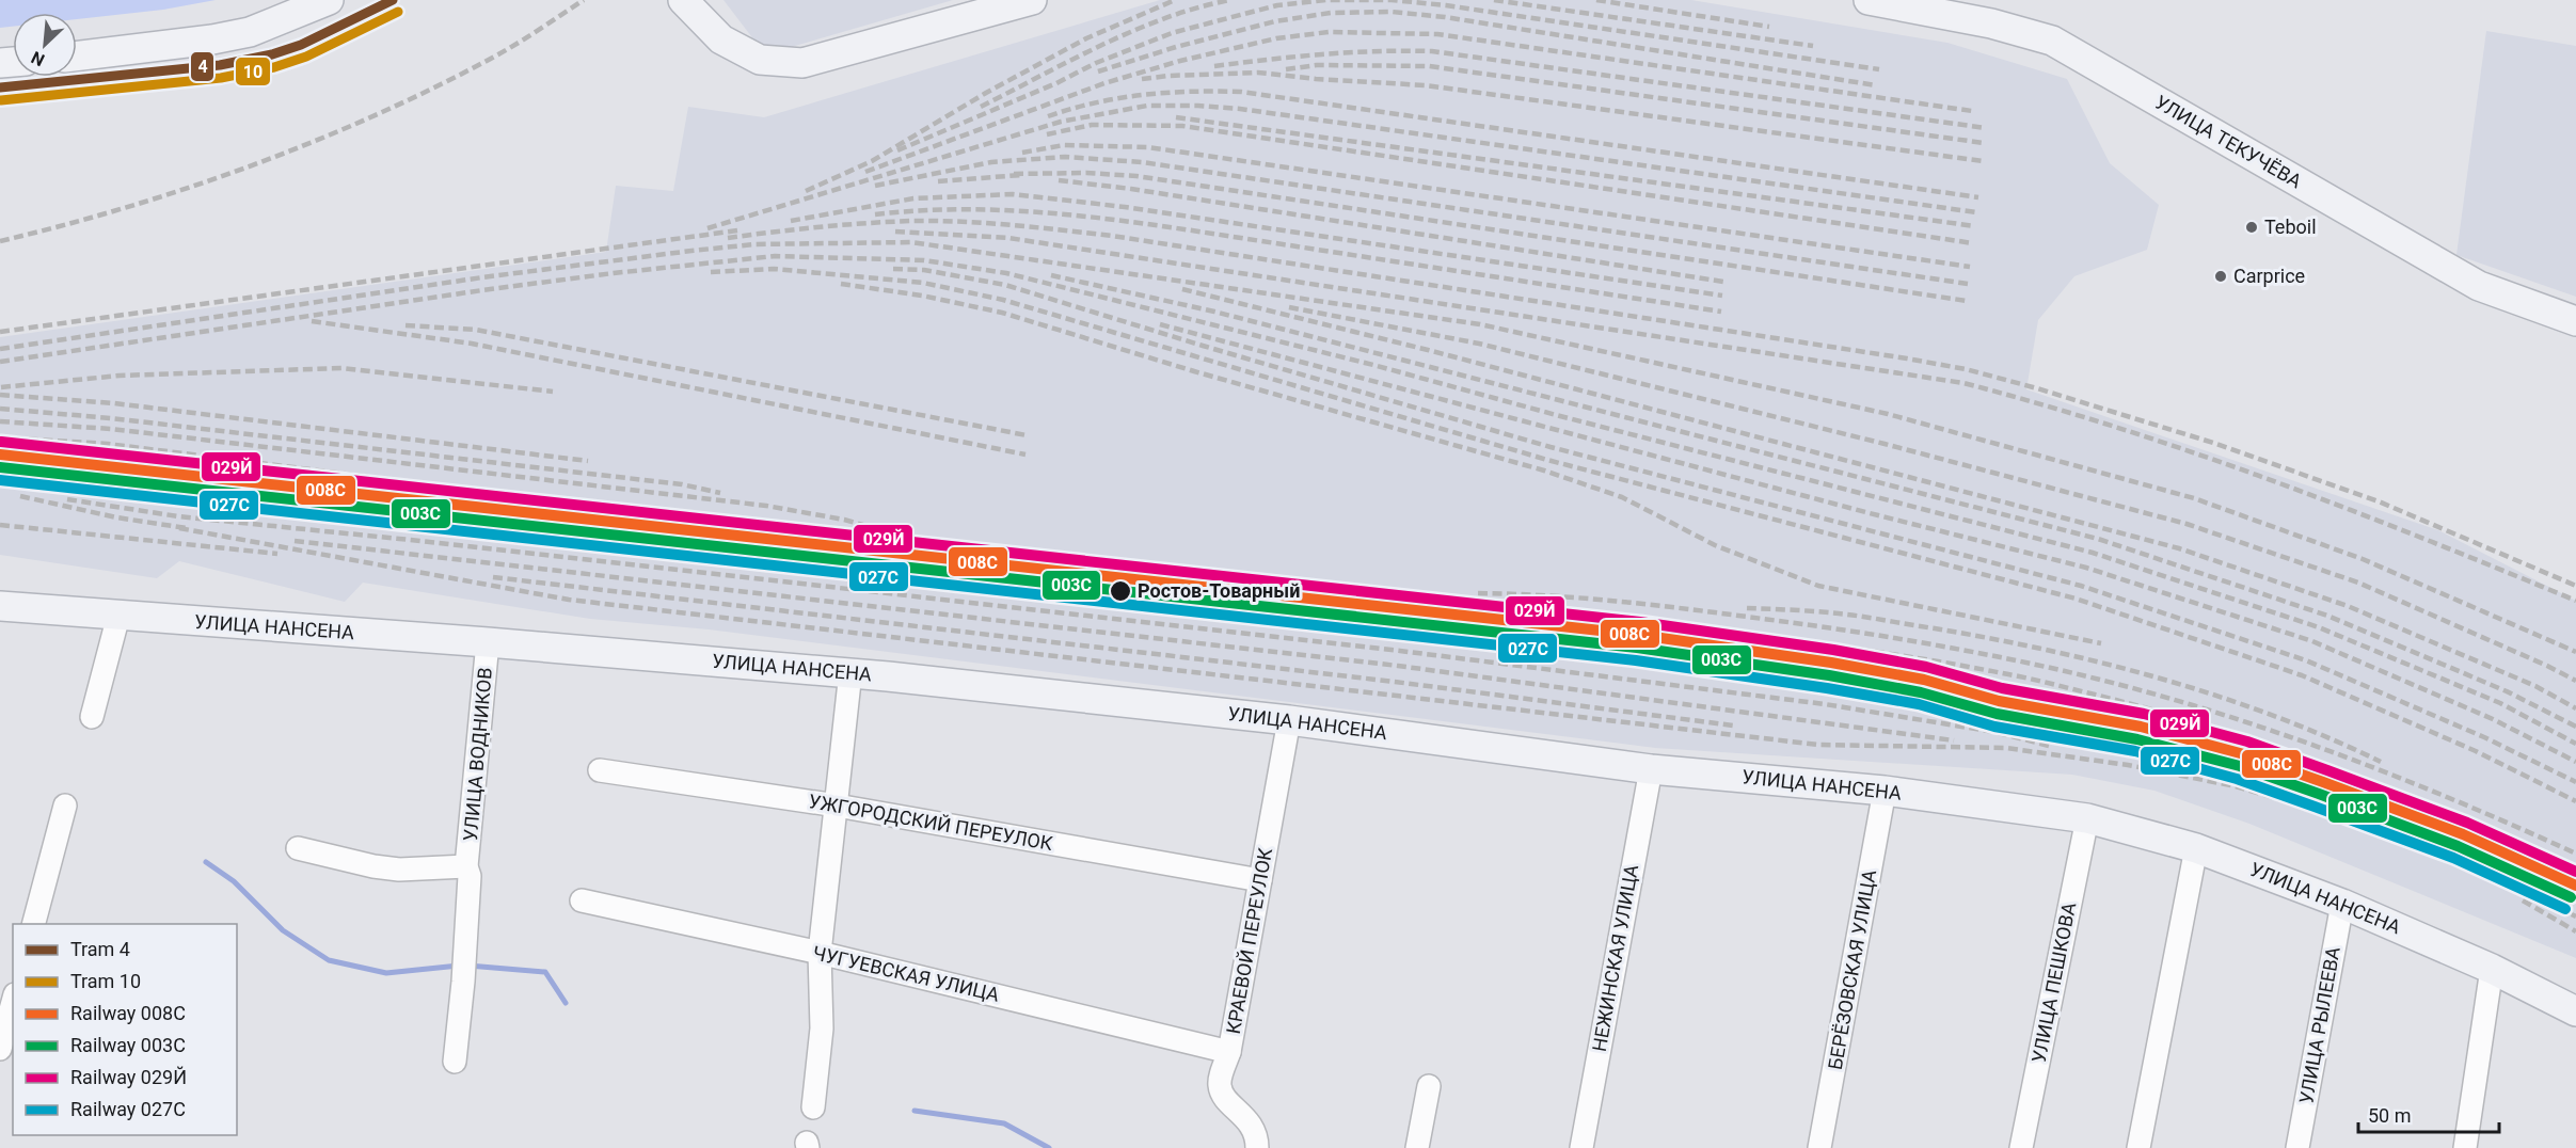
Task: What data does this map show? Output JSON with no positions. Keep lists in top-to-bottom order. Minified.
{"streets":{"main road":["УЛИЦА ТЕКУЧЁВА","УЛИЦА НАНСЕНА"],"street":["УЛИЦА ВОДНИКОВ","УЖГОРОДСКИЙ ПЕРЕУЛОК","КРАЕВОЙ ПЕРЕУЛОК","НЕЖИНСКАЯ УЛИЦА","БЕРЁЗОВСКАЯ УЛИЦА","ЧУГУЕВСКАЯ УЛИЦА","УЛИЦА ПЕШКОВА","УЛИЦА РЫЛЕЕВА"]},"crossings":[["УЛИЦА НАНСЕНА","УЛИЦА ВОДНИКОВ"],["УЛИЦА НАНСЕНА","КРАЕВОЙ ПЕРЕУЛОК"],["УЛИЦА НАНСЕНА","НЕЖИНСКАЯ УЛИЦА"],["УЛИЦА НАНСЕНА","БЕРЁЗОВСКАЯ УЛИЦА"],["УЛИЦА НАНСЕНА","УЛИЦА ПЕШКОВА"],["УЛИЦА НАНСЕНА","УЛИЦА РЫЛЕЕВА"],["УЖГОРОДСКИЙ ПЕРЕУЛОК","КРАЕВОЙ ПЕРЕУЛОК"],["КРАЕВОЙ ПЕРЕУЛОК","ЧУГУЕВСКАЯ УЛИЦА"]],"places":["Teboil","Carprice","Ростов-Товарный"],"lines":["tram line 4","tram line 10","rail line 029Й","rail line 008С","rail line 003С","rail line 027С"],"legend":["Tram 4","Tram 10","Railway 008С","Railway 003С","Railway 029Й","Railway 027С"],"scale_bar":"50 m","north":"bottom left"}
